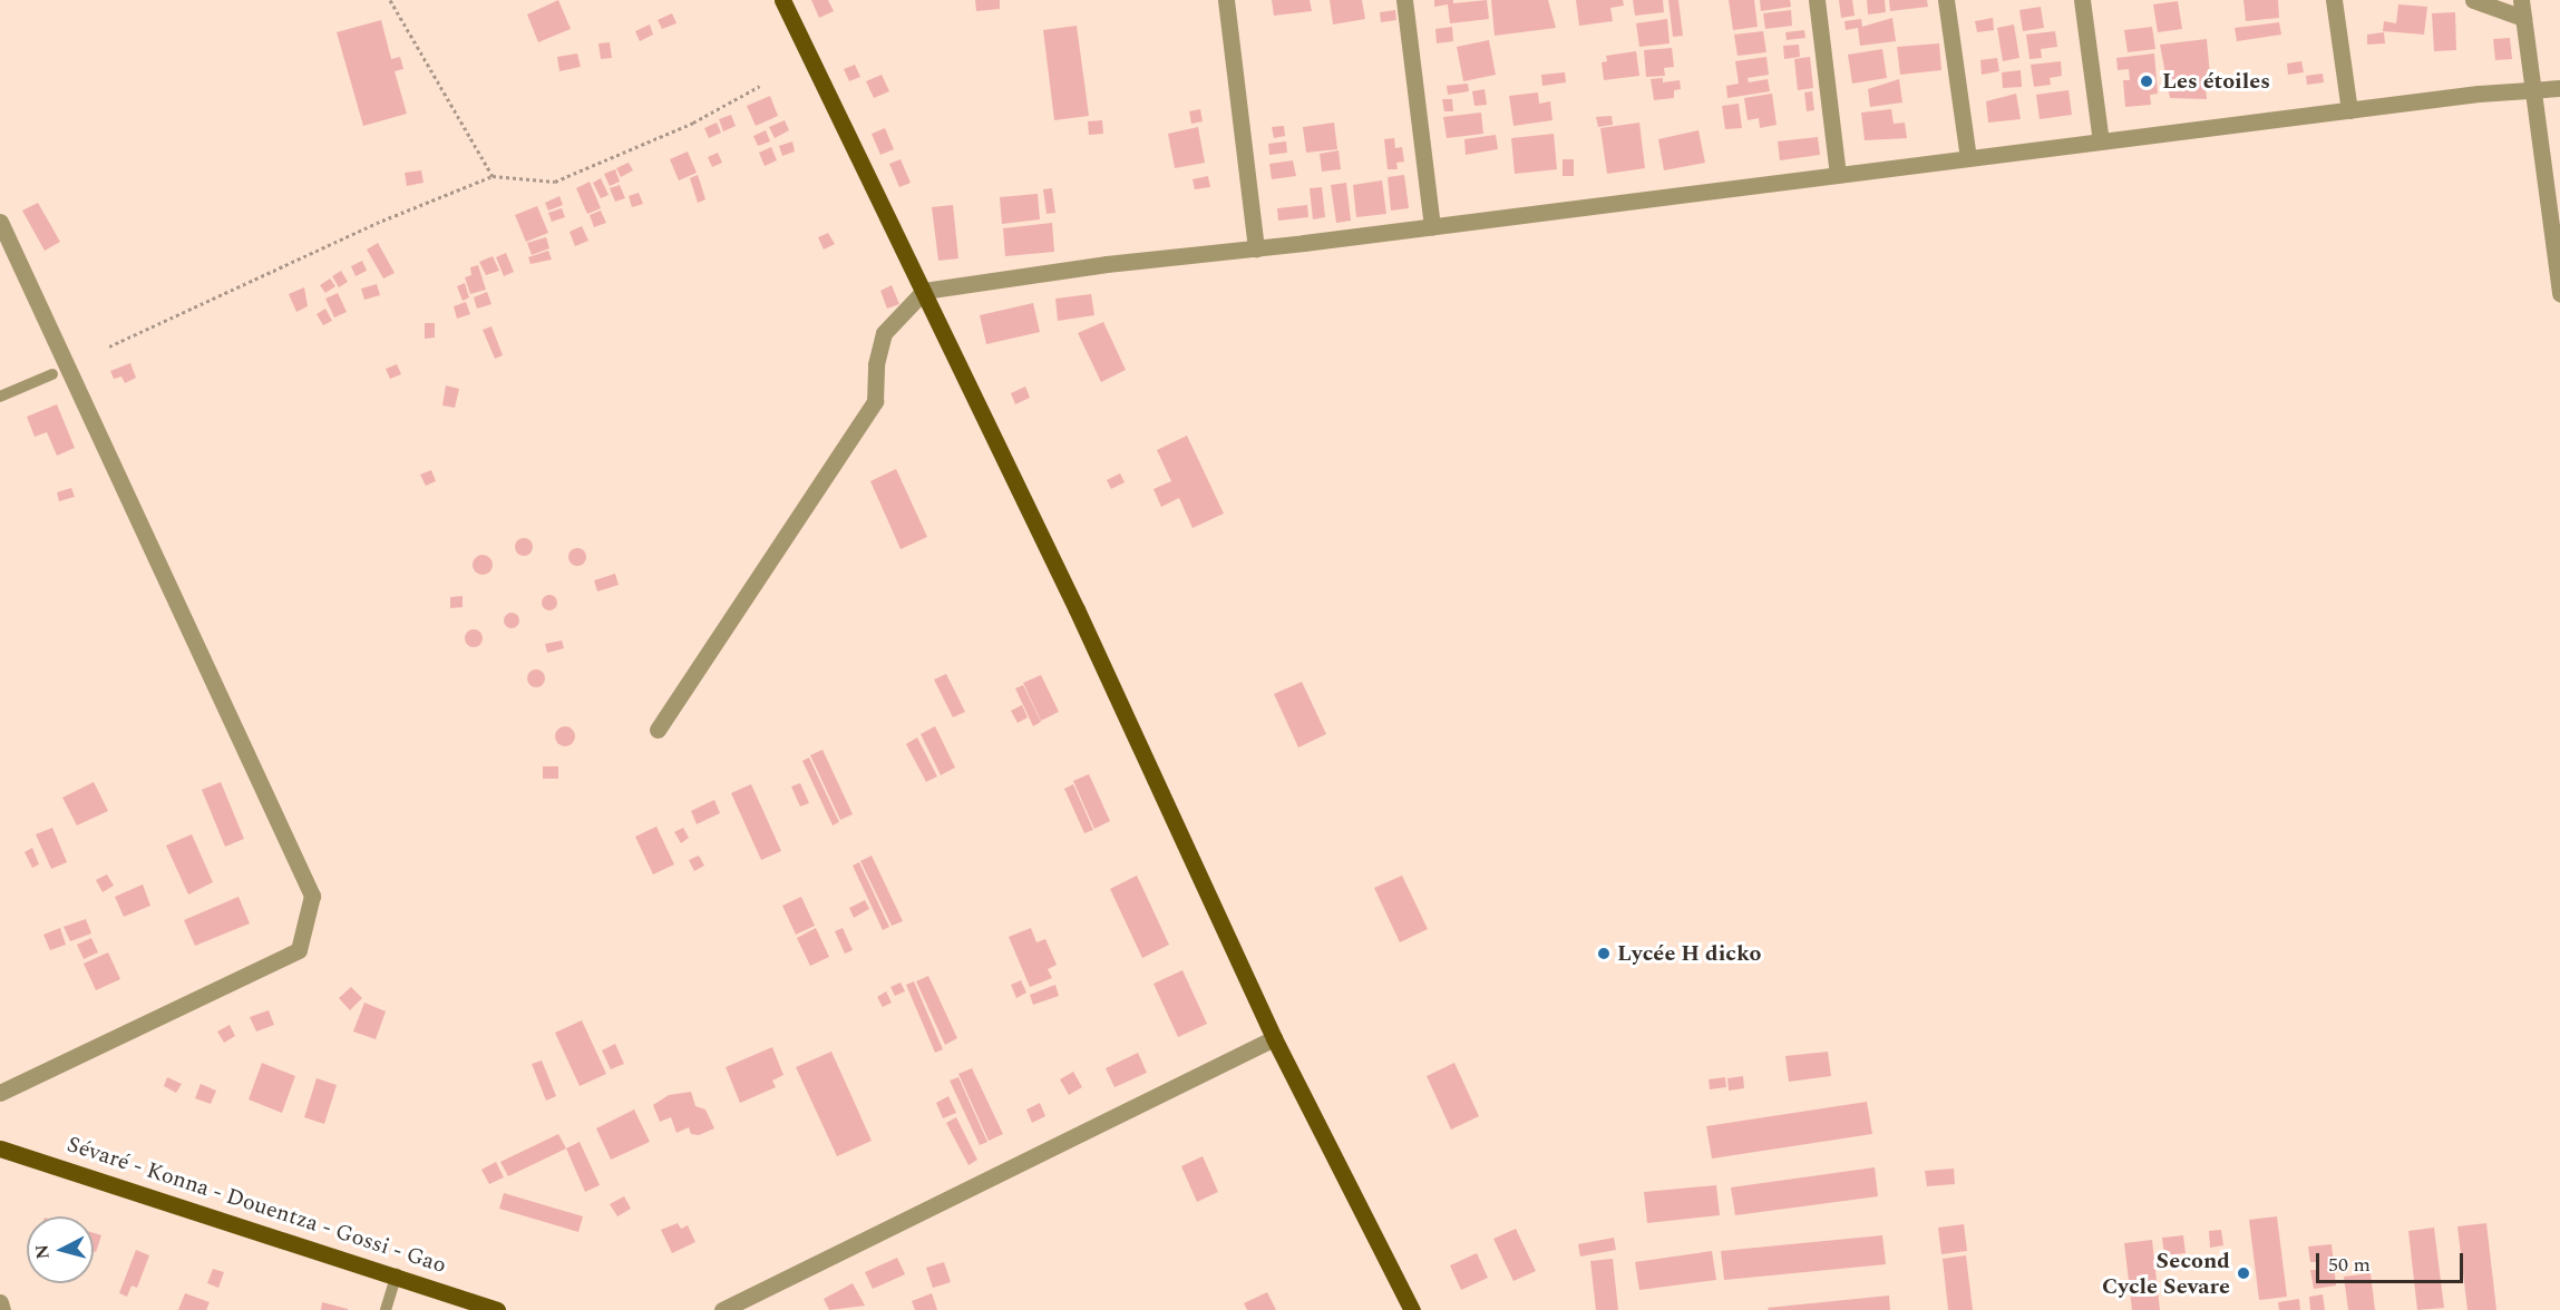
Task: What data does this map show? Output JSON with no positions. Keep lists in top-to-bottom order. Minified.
{"streets":{"main road":["Sévaré - Konna - Douentza - Gossi - Gao"]},"places":["Les étoiles","Lycée H dicko","Second Cycle Sevare"],"scale_bar":"50 m","north":"left"}
